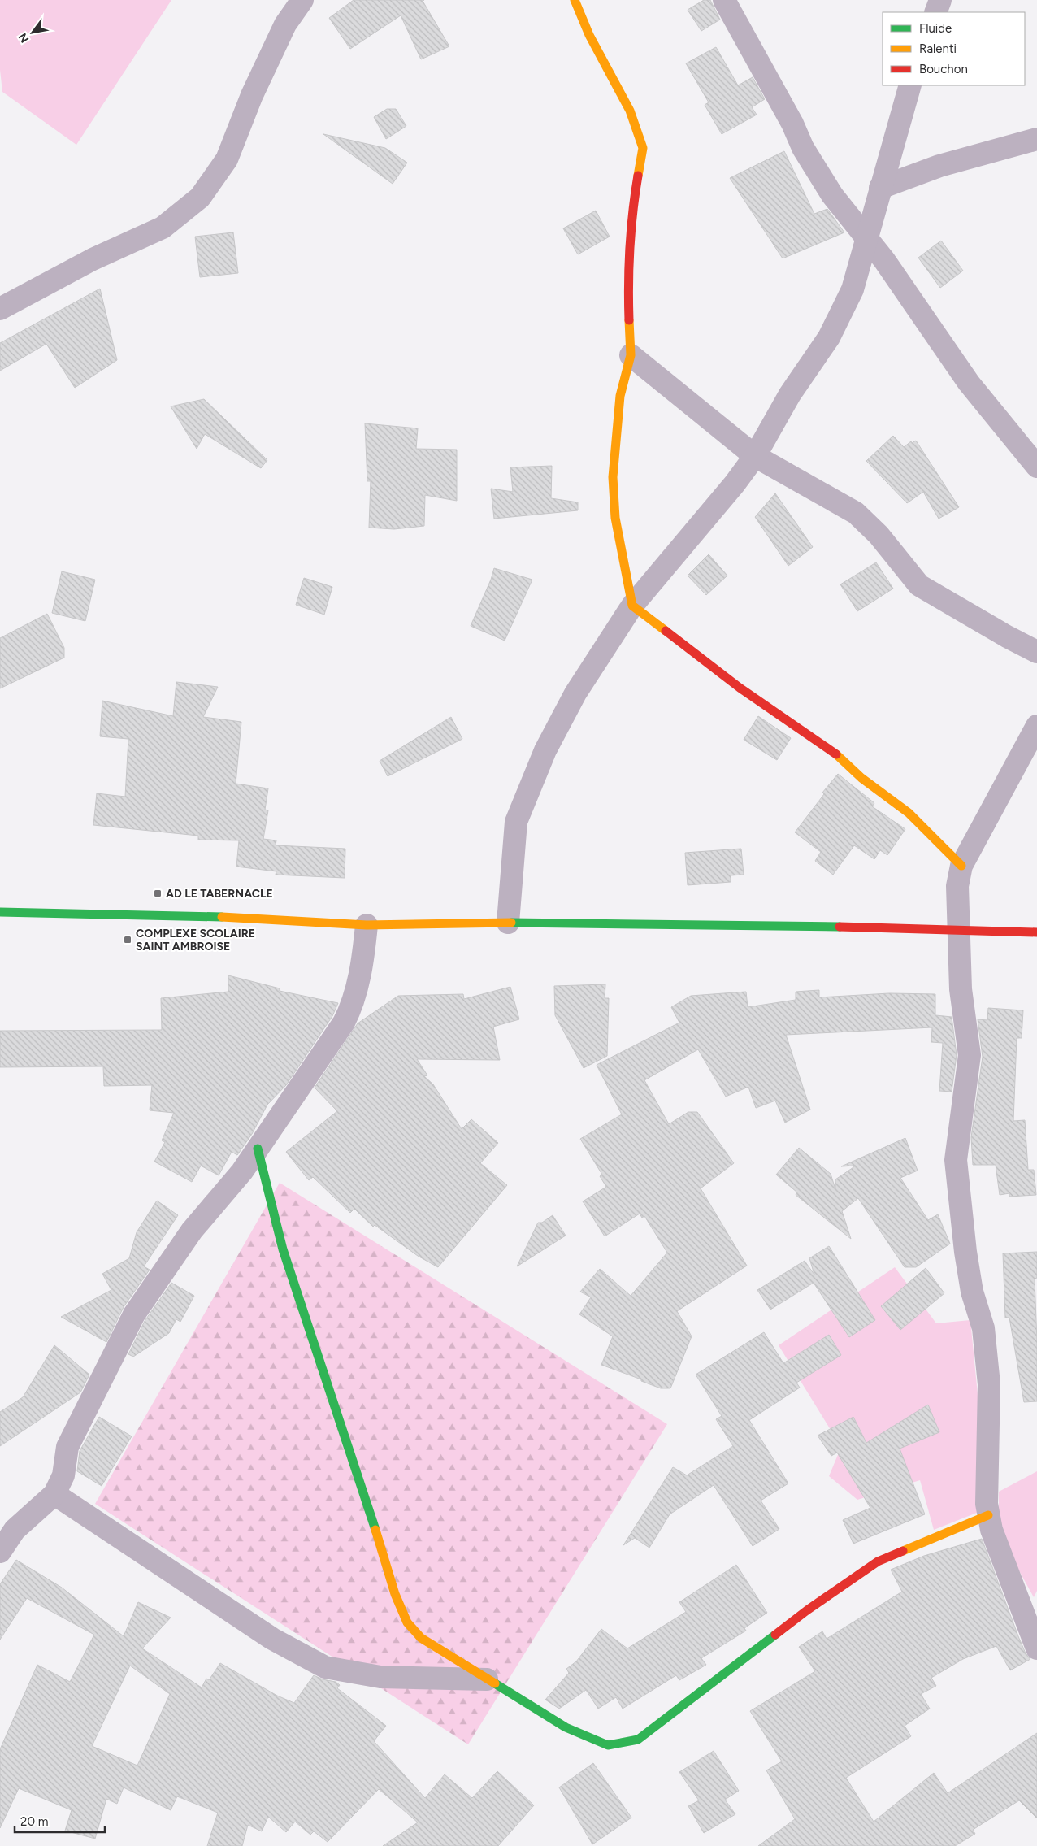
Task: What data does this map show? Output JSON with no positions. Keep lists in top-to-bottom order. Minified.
{"places":{"transit":["AD LE TABERNACLE","COMPLEXE SCOLAIRE SAINT AMBROISE"]},"legend":["Fluide","Ralenti","Bouchon"],"scale_bar":"20 m","north":"bottom left"}
